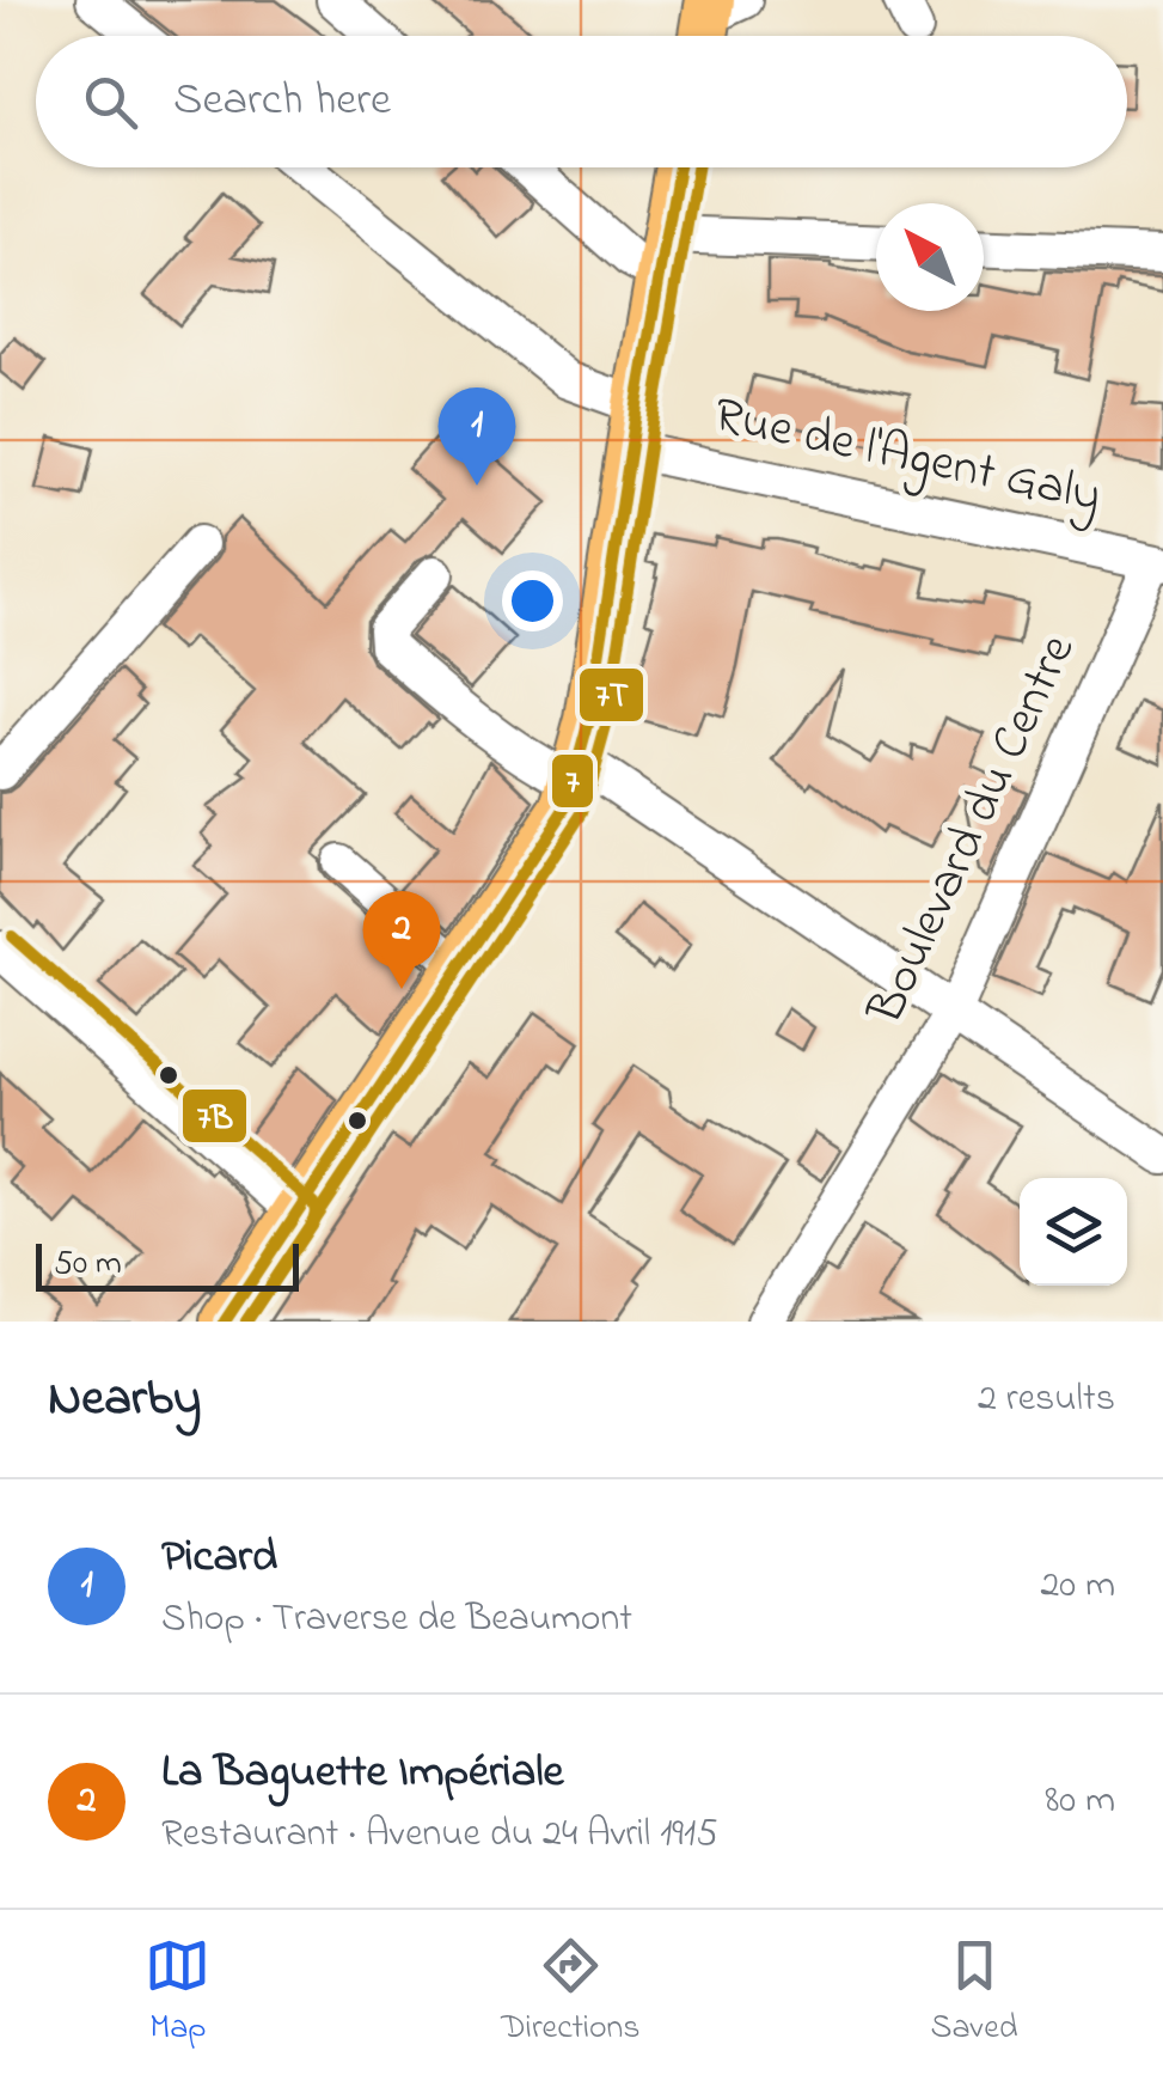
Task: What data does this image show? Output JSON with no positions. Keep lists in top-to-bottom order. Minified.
{"streets":{"street":["Rue de l'Agent Galy","Boulevard du Centre"]},"crossings":[["Rue de l'Agent Galy","Boulevard du Centre"]],"lines":["transit line 7","transit line 7T","transit line 7B"],"scale_bar":"50 m","north":"top left","page":{"search":"Search here","pins":["1","2"],"scale":"50 m","heading":["Nearby","2 results"],"list":[{"mark":"1","name":"Picard","note":"Shop · Traverse de Beaumont","value":"20 m"},{"mark":"2","name":"La Baguette Impériale","note":"Restaurant · Avenue du 24 Avril 1915","value":"80 m"}],"nav":["Map","Directions","Saved"]}}
